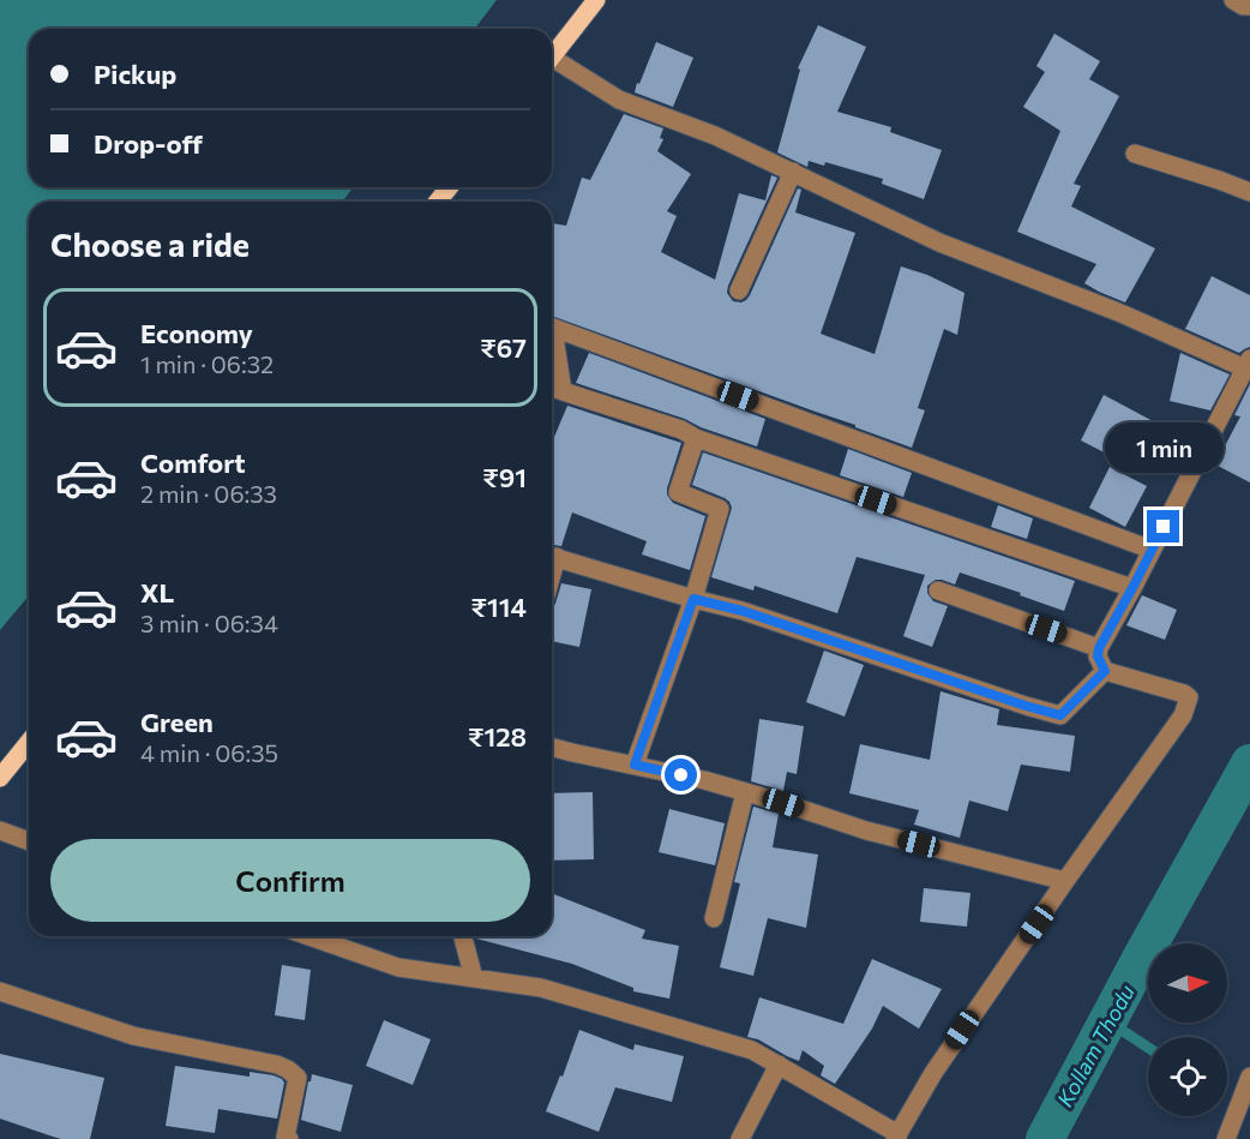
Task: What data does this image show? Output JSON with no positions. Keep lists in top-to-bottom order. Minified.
{"water":["Kollam Thodu"],"north":"right","page":{"banner":["Pickup","Drop-off"],"heading":"Choose a ride","list":[{"name":"Economy","note":"1 min · 06:32","value":"₹67"},{"name":"Comfort","note":"2 min · 06:33","value":"₹91"},{"name":"XL","note":"3 min · 06:34","value":"₹114"},{"name":"Green","note":"4 min · 06:35","value":"₹128"}],"bubble":"1 min","buttons":"Confirm"}}
